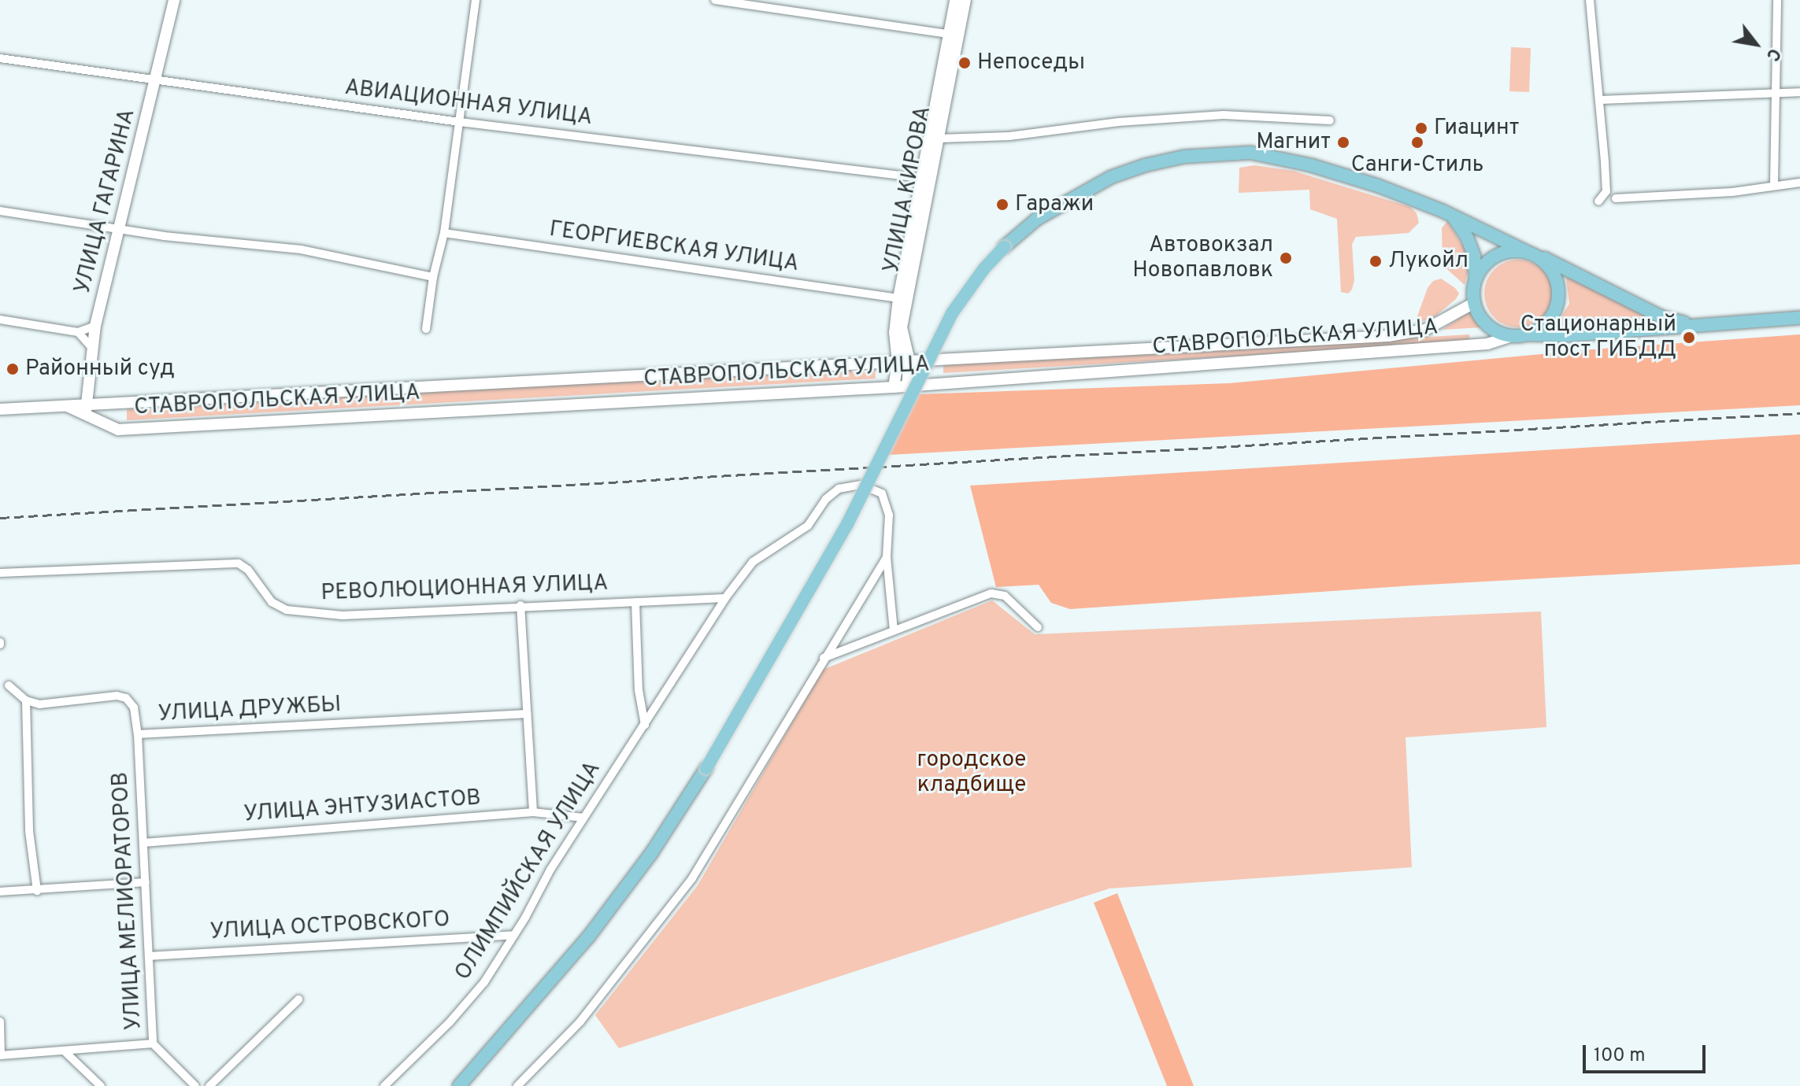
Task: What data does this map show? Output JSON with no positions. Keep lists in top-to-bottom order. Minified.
{"streets":{"main road":["УЛИЦА КИРОВА","УЛИЦА ГАГАРИНА","СТАВРОПОЛЬСКАЯ УЛИЦА"],"street":["АВИАЦИОННАЯ УЛИЦА","ГЕОРГИЕВСКАЯ УЛИЦА","РЕВОЛЮЦИОННАЯ УЛИЦА","УЛИЦА ДРУЖБЫ","УЛИЦА ЭНТУЗИАСТОВ","ОЛИМПИЙСКАЯ УЛИЦА","УЛИЦА МЕЛИОРАТОРОВ","УЛИЦА ОСТРОВСКОГО"]},"crossings":[["АВИАЦИОННАЯ УЛИЦА","УЛИЦА КИРОВА"],["АВИАЦИОННАЯ УЛИЦА","УЛИЦА ГАГАРИНА"],["УЛИЦА КИРОВА","ГЕОРГИЕВСКАЯ УЛИЦА"],["УЛИЦА КИРОВА","СТАВРОПОЛЬСКАЯ УЛИЦА"],["УЛИЦА ГАГАРИНА","СТАВРОПОЛЬСКАЯ УЛИЦА"],["РЕВОЛЮЦИОННАЯ УЛИЦА","ОЛИМПИЙСКАЯ УЛИЦА"],["УЛИЦА ДРУЖБЫ","УЛИЦА МЕЛИОРАТОРОВ"],["УЛИЦА ЭНТУЗИАСТОВ","ОЛИМПИЙСКАЯ УЛИЦА"],["УЛИЦА ЭНТУЗИАСТОВ","УЛИЦА МЕЛИОРАТОРОВ"],["ОЛИМПИЙСКАЯ УЛИЦА","УЛИЦА ОСТРОВСКОГО"],["УЛИЦА МЕЛИОРАТОРОВ","УЛИЦА ОСТРОВСКОГО"]],"parks":["городское кладбище"],"places":["Непоседы","Гиацинт","Магнит","Санги-Стиль","Гаражи","Автовокзал Новопавловк","Лукойл","Стационарный пост ГИБДД","Районный суд"],"scale_bar":"100 m","north":"bottom right"}
